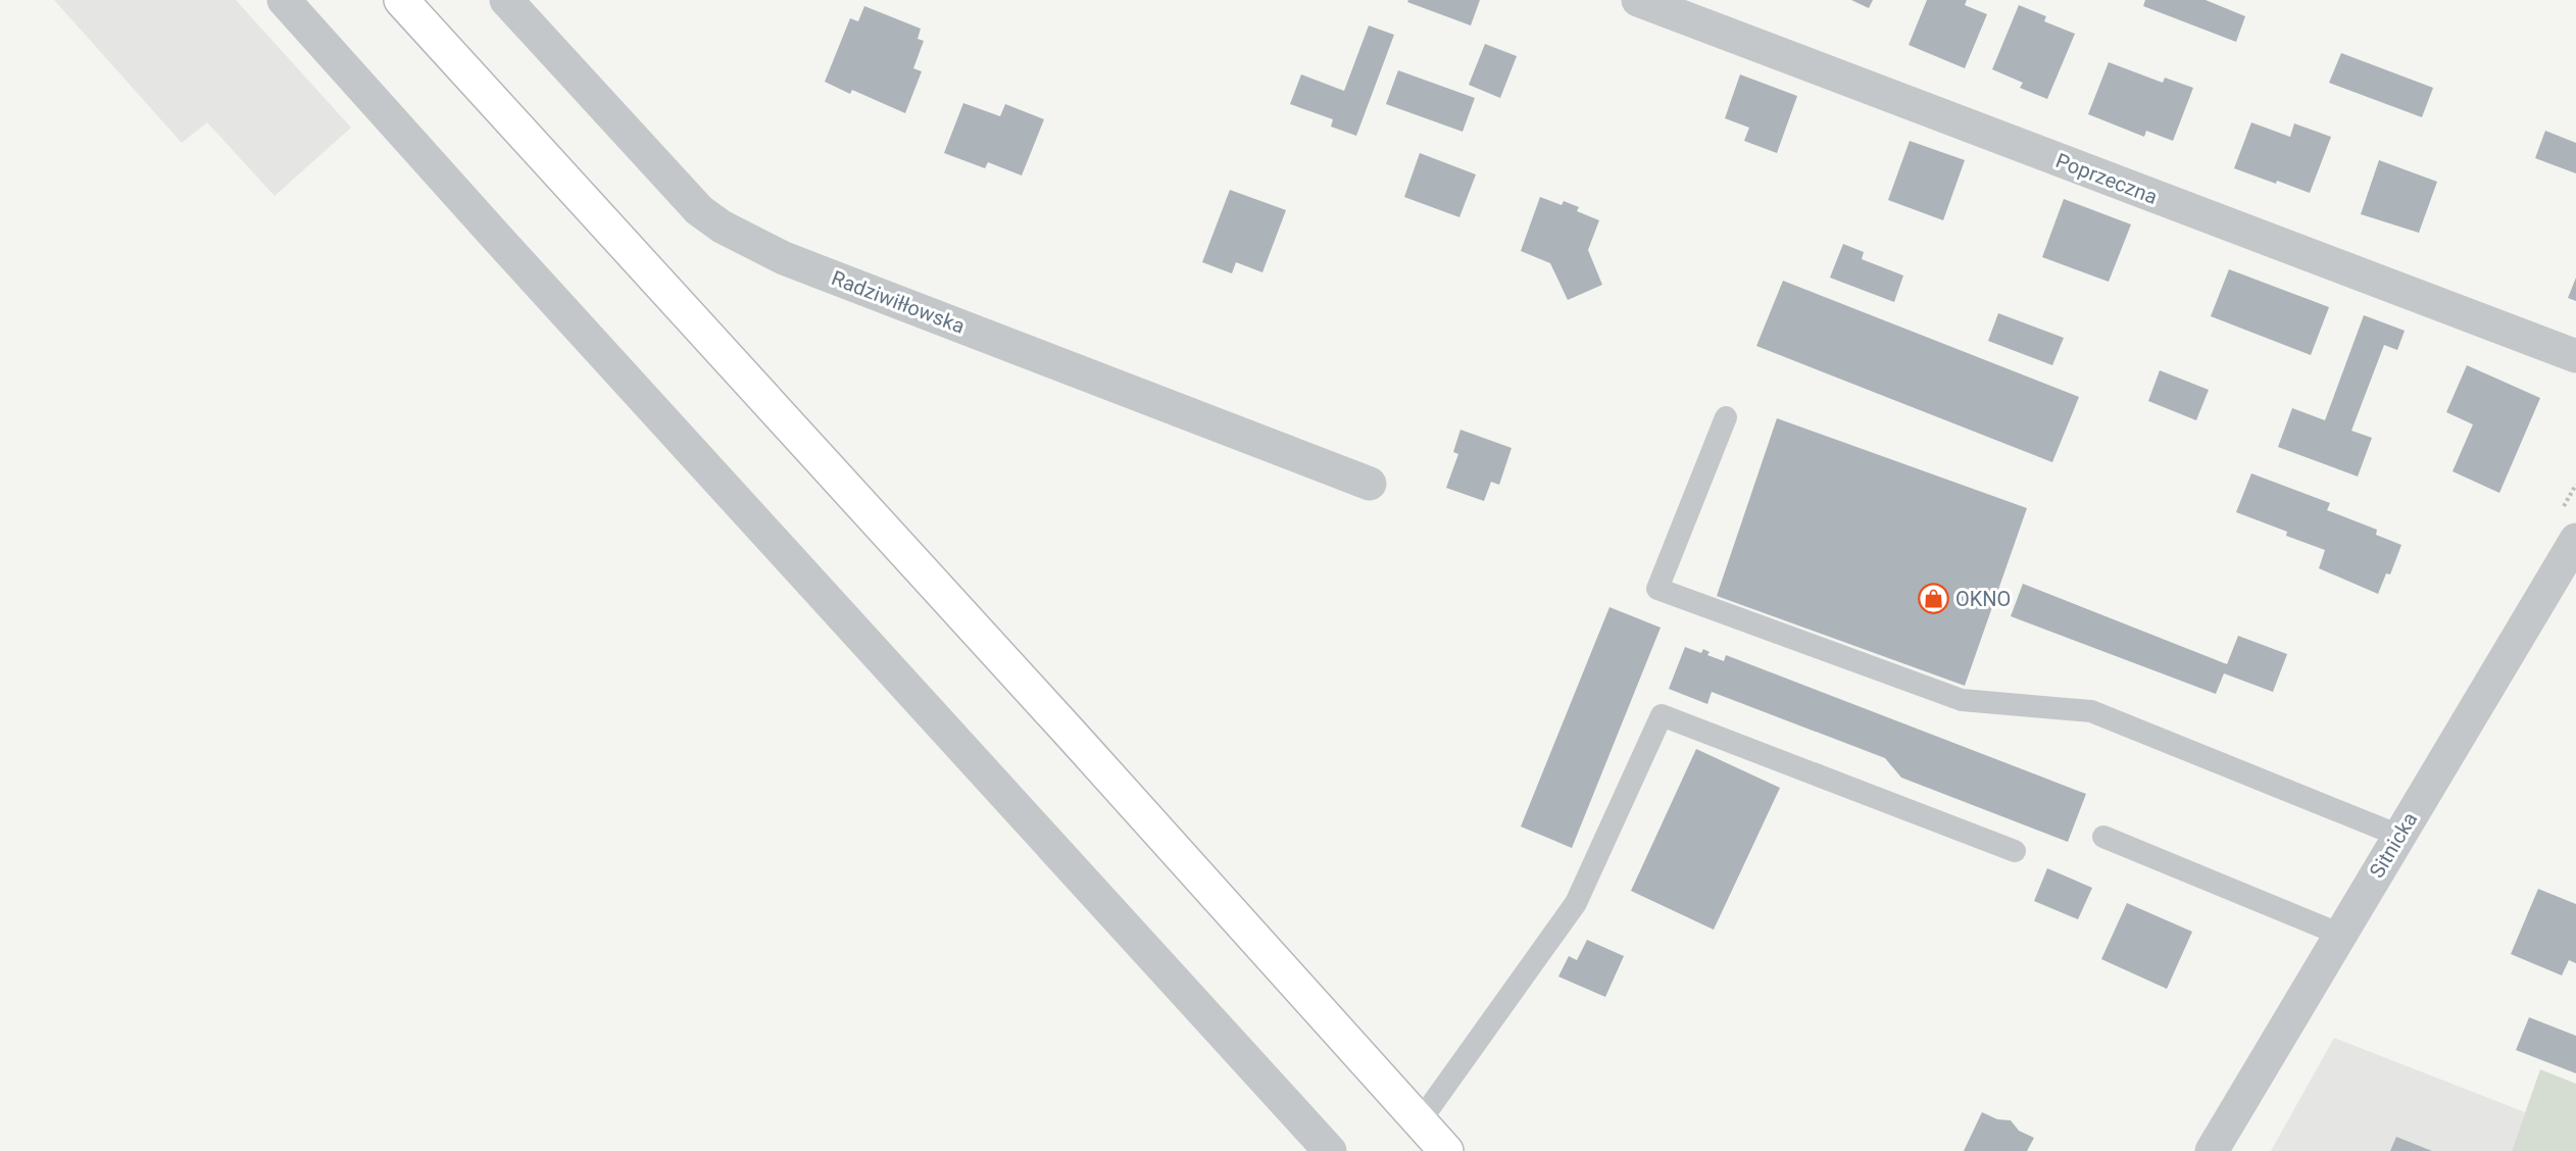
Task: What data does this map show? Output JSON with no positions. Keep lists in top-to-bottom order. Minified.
{"streets":{"street":["Poprzeczna","Radziwiłłowska","Sitnicka"]},"places":{"shop":["OKNO"]}}
